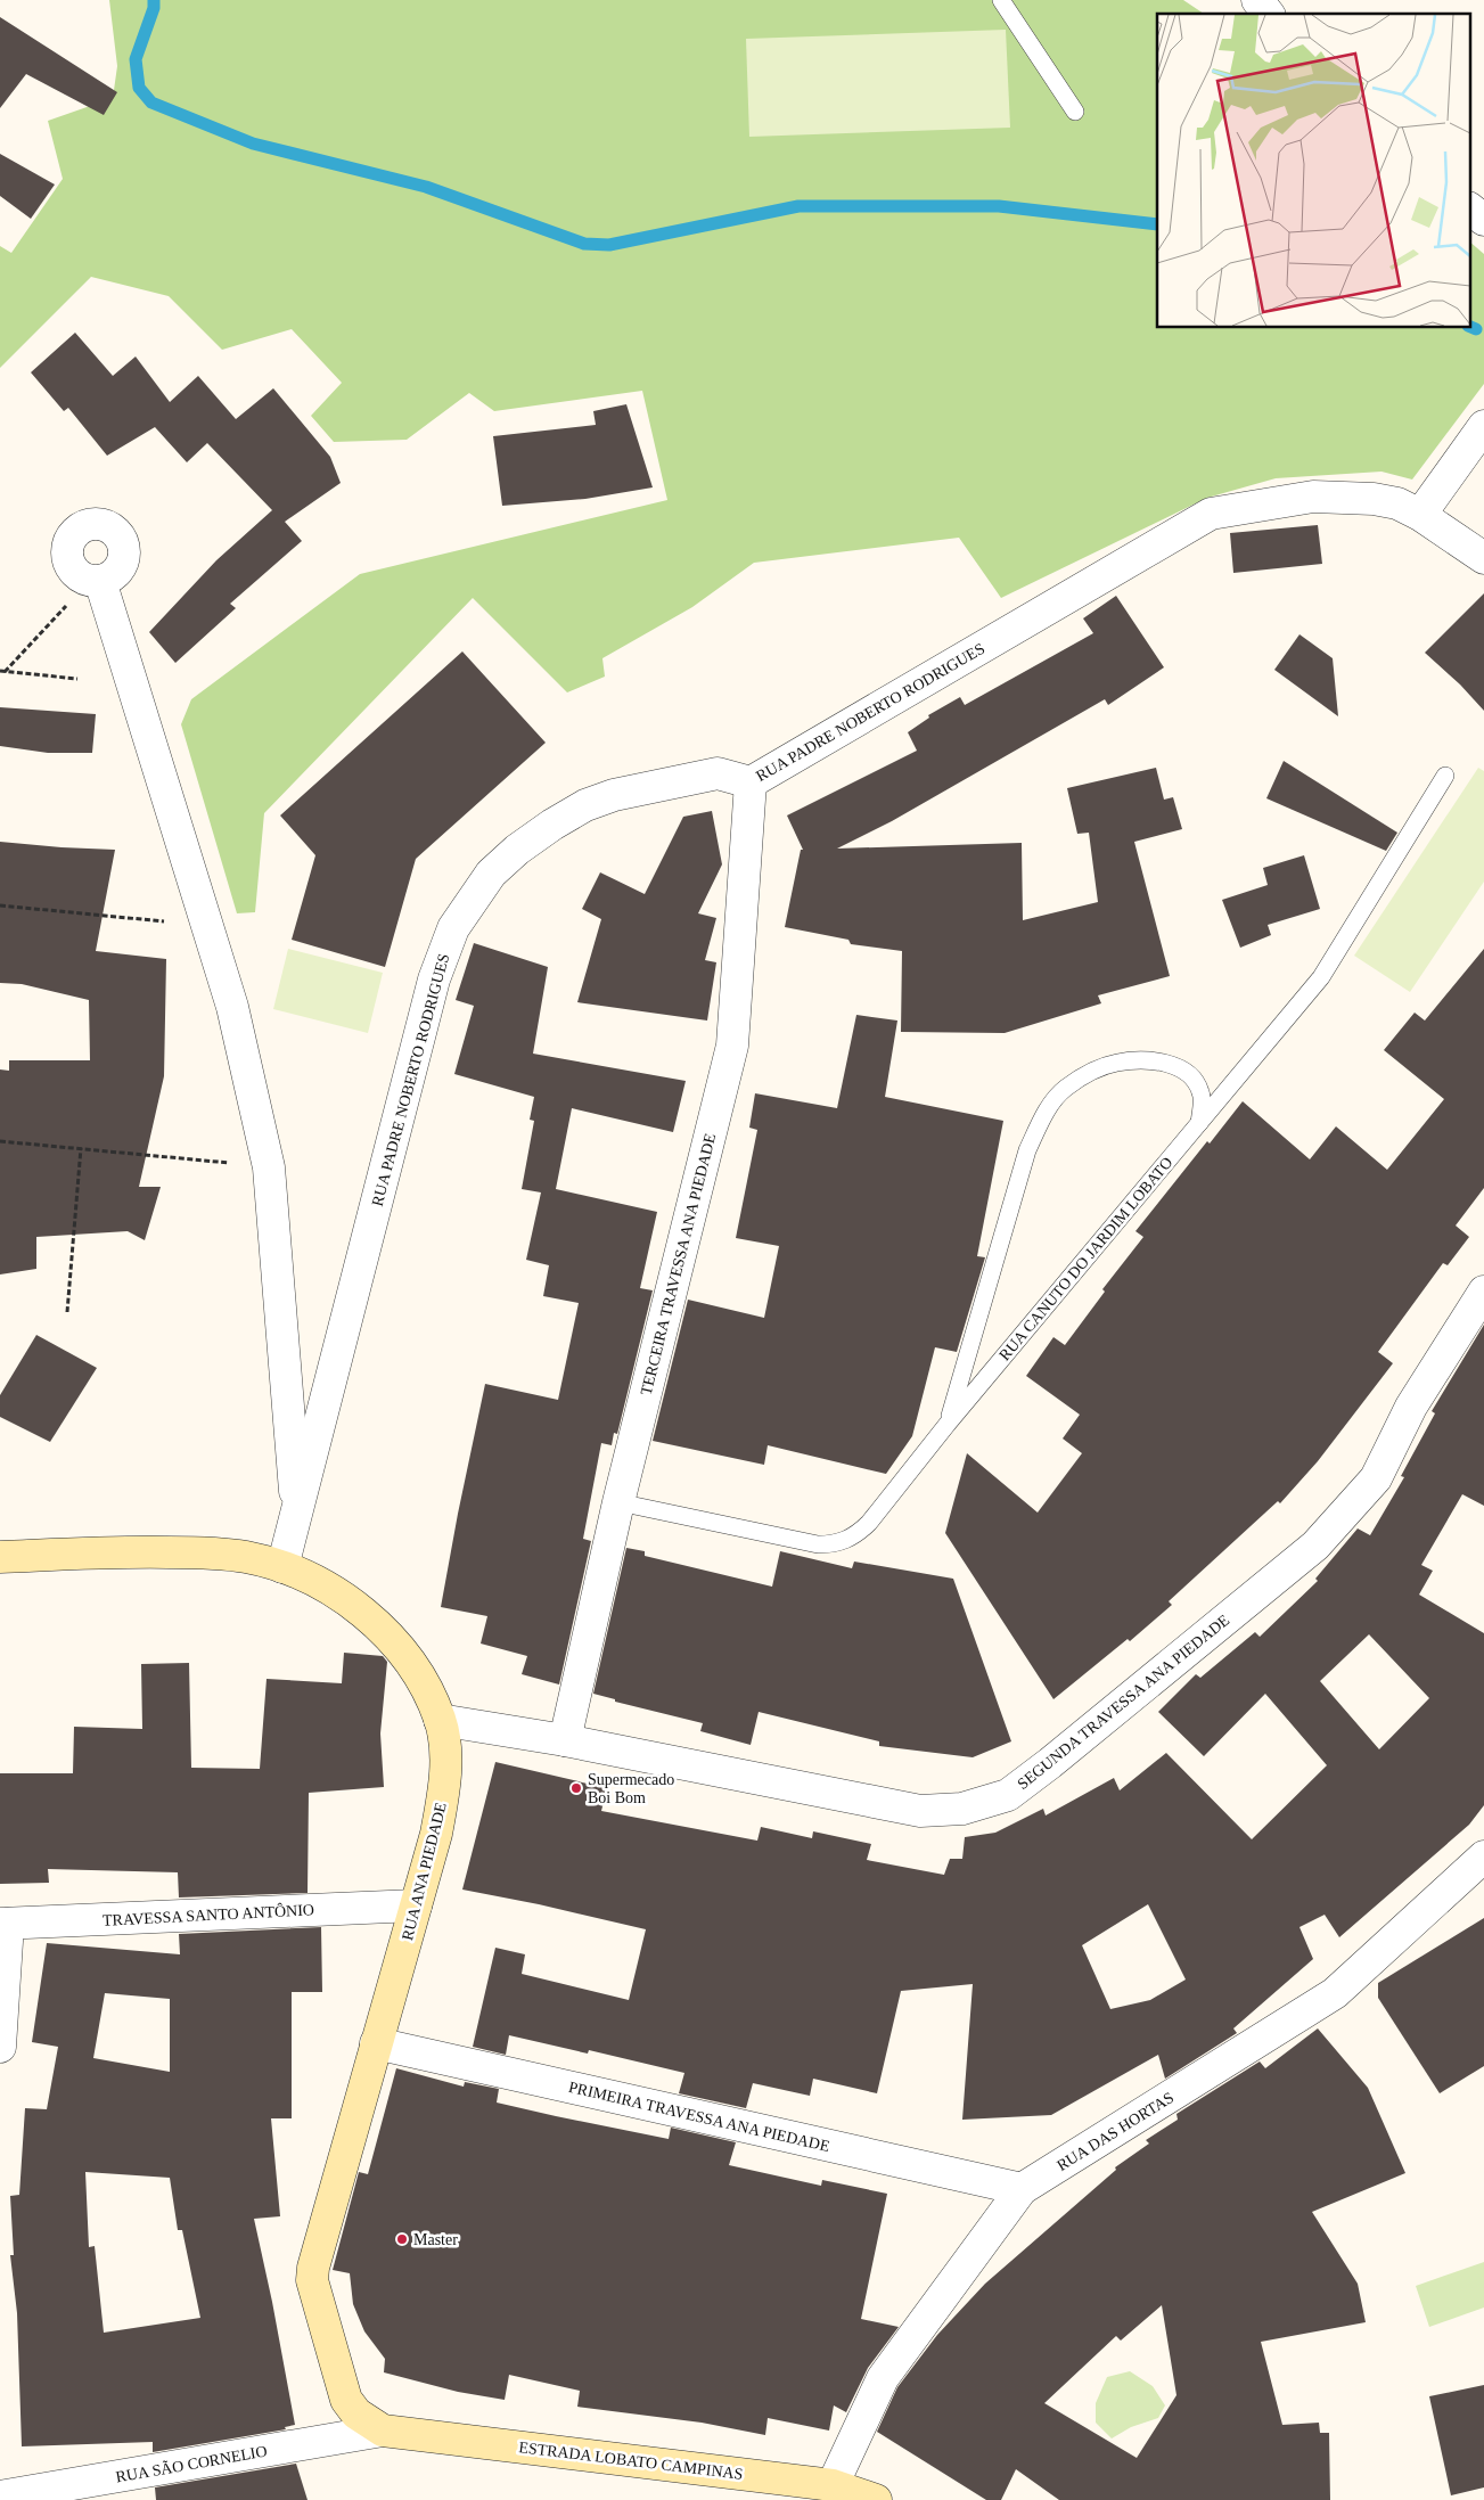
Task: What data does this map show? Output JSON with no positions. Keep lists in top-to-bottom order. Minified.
{"streets":{"main road":["RUA ANA PIEDADE","ESTRADA LOBATO CAMPINAS"],"street":["RUA PADRE NOBERTO RODRIGUES","TERCEIRA TRAVESSA ANA PIEDADE","SEGUNDA TRAVESSA ANA PIEDADE","TRAVESSA SANTO ANTÔNIO","PRIMEIRA TRAVESSA ANA PIEDADE","RUA DAS HORTAS","RUA SÃO CORNELIO"],"lane":["RUA CANUTO DO JARDIM LOBATO"]},"crossings":[["RUA PADRE NOBERTO RODRIGUES","TERCEIRA TRAVESSA ANA PIEDADE"],["RUA PADRE NOBERTO RODRIGUES","RUA ANA PIEDADE"],["RUA CANUTO DO JARDIM LOBATO","TERCEIRA TRAVESSA ANA PIEDADE"],["TERCEIRA TRAVESSA ANA PIEDADE","SEGUNDA TRAVESSA ANA PIEDADE"],["SEGUNDA TRAVESSA ANA PIEDADE","RUA ANA PIEDADE"],["RUA ANA PIEDADE","TRAVESSA SANTO ANTÔNIO"],["RUA ANA PIEDADE","PRIMEIRA TRAVESSA ANA PIEDADE"],["RUA ANA PIEDADE","ESTRADA LOBATO CAMPINAS"],["RUA ANA PIEDADE","RUA SÃO CORNELIO"],["PRIMEIRA TRAVESSA ANA PIEDADE","RUA DAS HORTAS"],["RUA DAS HORTAS","ESTRADA LOBATO CAMPINAS"],["ESTRADA LOBATO CAMPINAS","RUA SÃO CORNELIO"]],"places":["Supermecado Boi Bom","Master"]}
